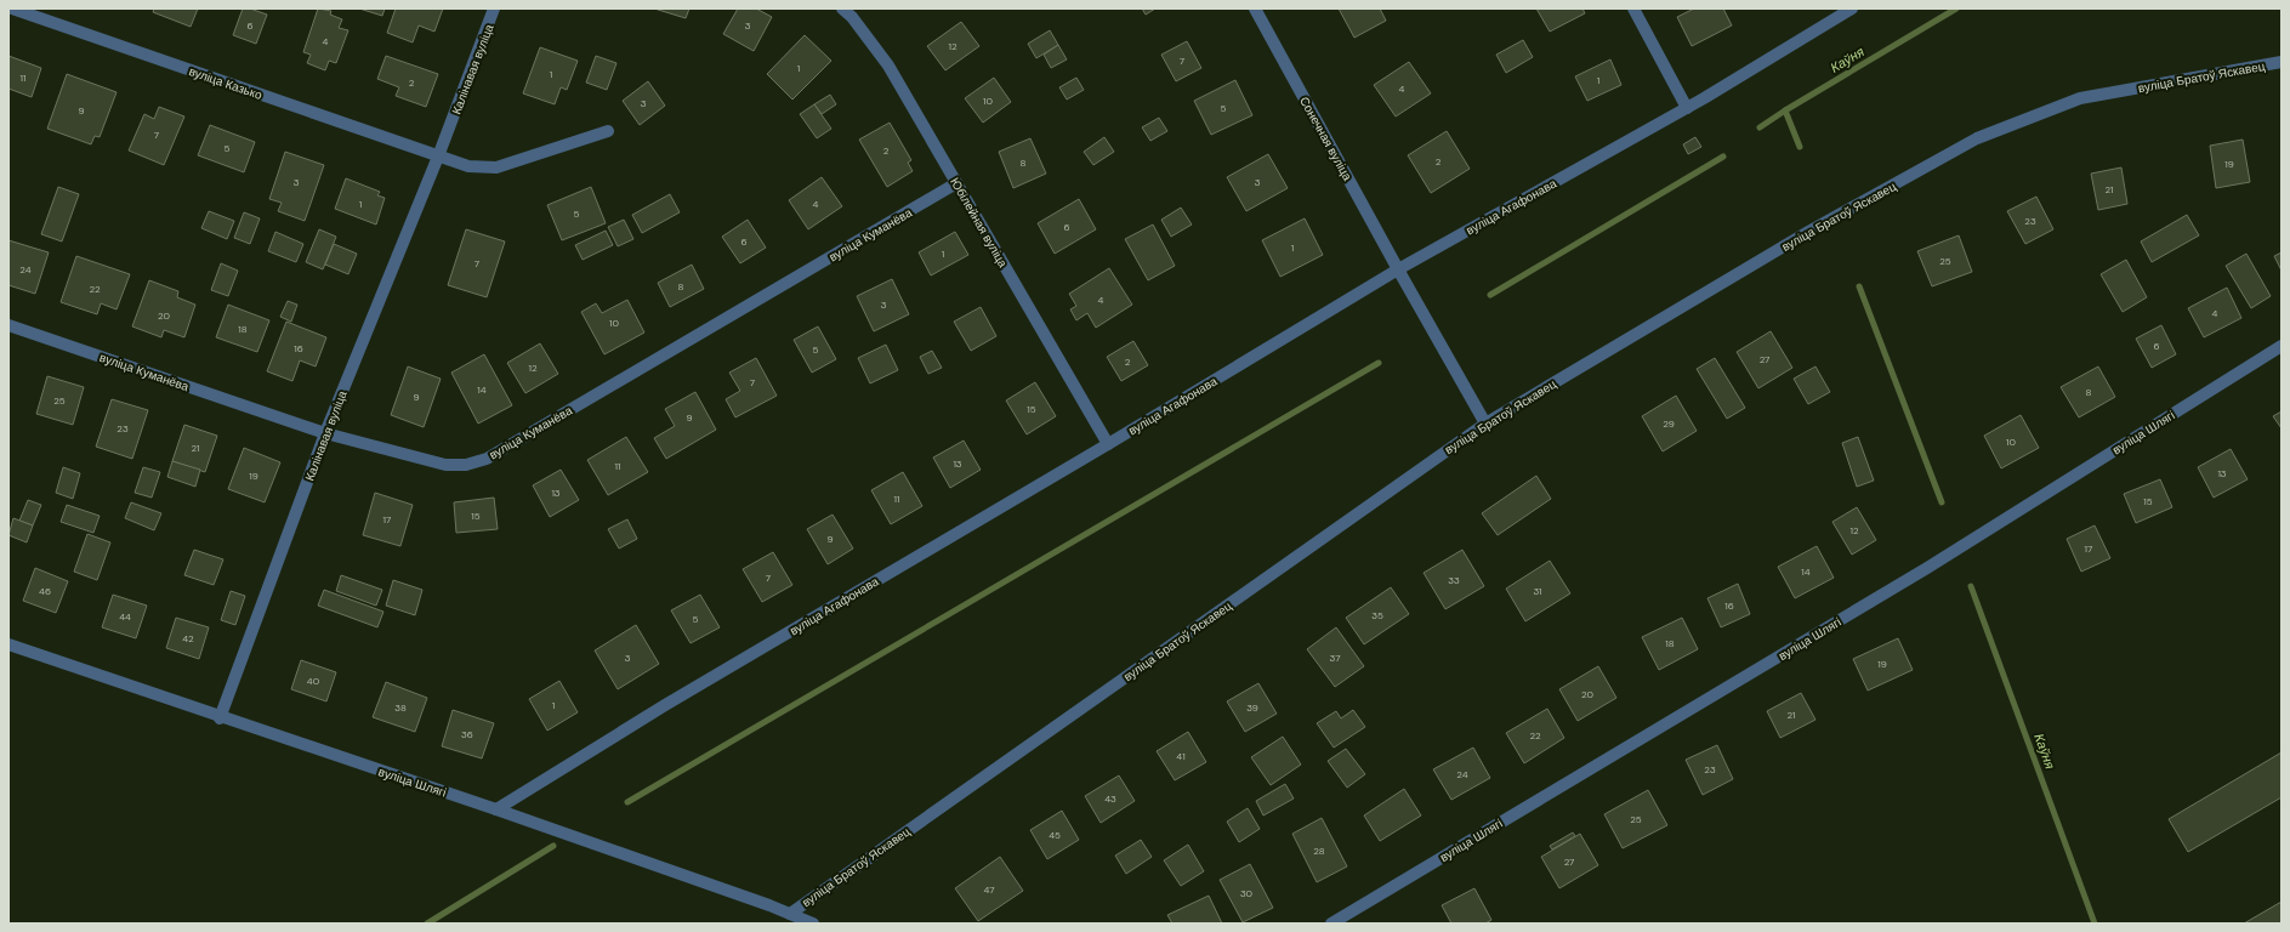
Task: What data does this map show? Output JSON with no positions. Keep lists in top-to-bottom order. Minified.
{"streets":{"street":["Калінавая вуліца","вуліца Братоў Яскавец","вуліца Казько","Сонечная вуліца","вуліца Агафонава","Юбілейная вуліца","вуліца Куманёва","вуліца Шлягі"]},"crossings":[["Калінавая вуліца","вуліца Казько"],["Калінавая вуліца","вуліца Куманёва"],["Калінавая вуліца","вуліца Шлягі"],["вуліца Братоў Яскавец","Сонечная вуліца"],["вуліца Братоў Яскавец","вуліца Шлягі"],["Сонечная вуліца","вуліца Агафонава"],["вуліца Агафонава","Юбілейная вуліца"],["вуліца Агафонава","вуліца Шлягі"],["Юбілейная вуліца","вуліца Куманёва"]],"water":["Каўня"],"house_numbers":["6","3","4","12","7","1","1","11","1","2","4","10","3","5","9","7","5","2","2","8","19","3","3","21","1","4","5","23","6","6","1","1","25","7","24","8","22","4","3","4","20","10","18","6","16","5","27","2","12","7","14","8","9","25","15","9","29","23","10","21","13","11","13","19","13","11","15","15","17","12","9","17","14","7","33","46","31","16","35","44","5","42","18","3","37","19","40","20","1","38","39","21","36","22","41","23","24","43","25","45","28","27","47","30"]}
